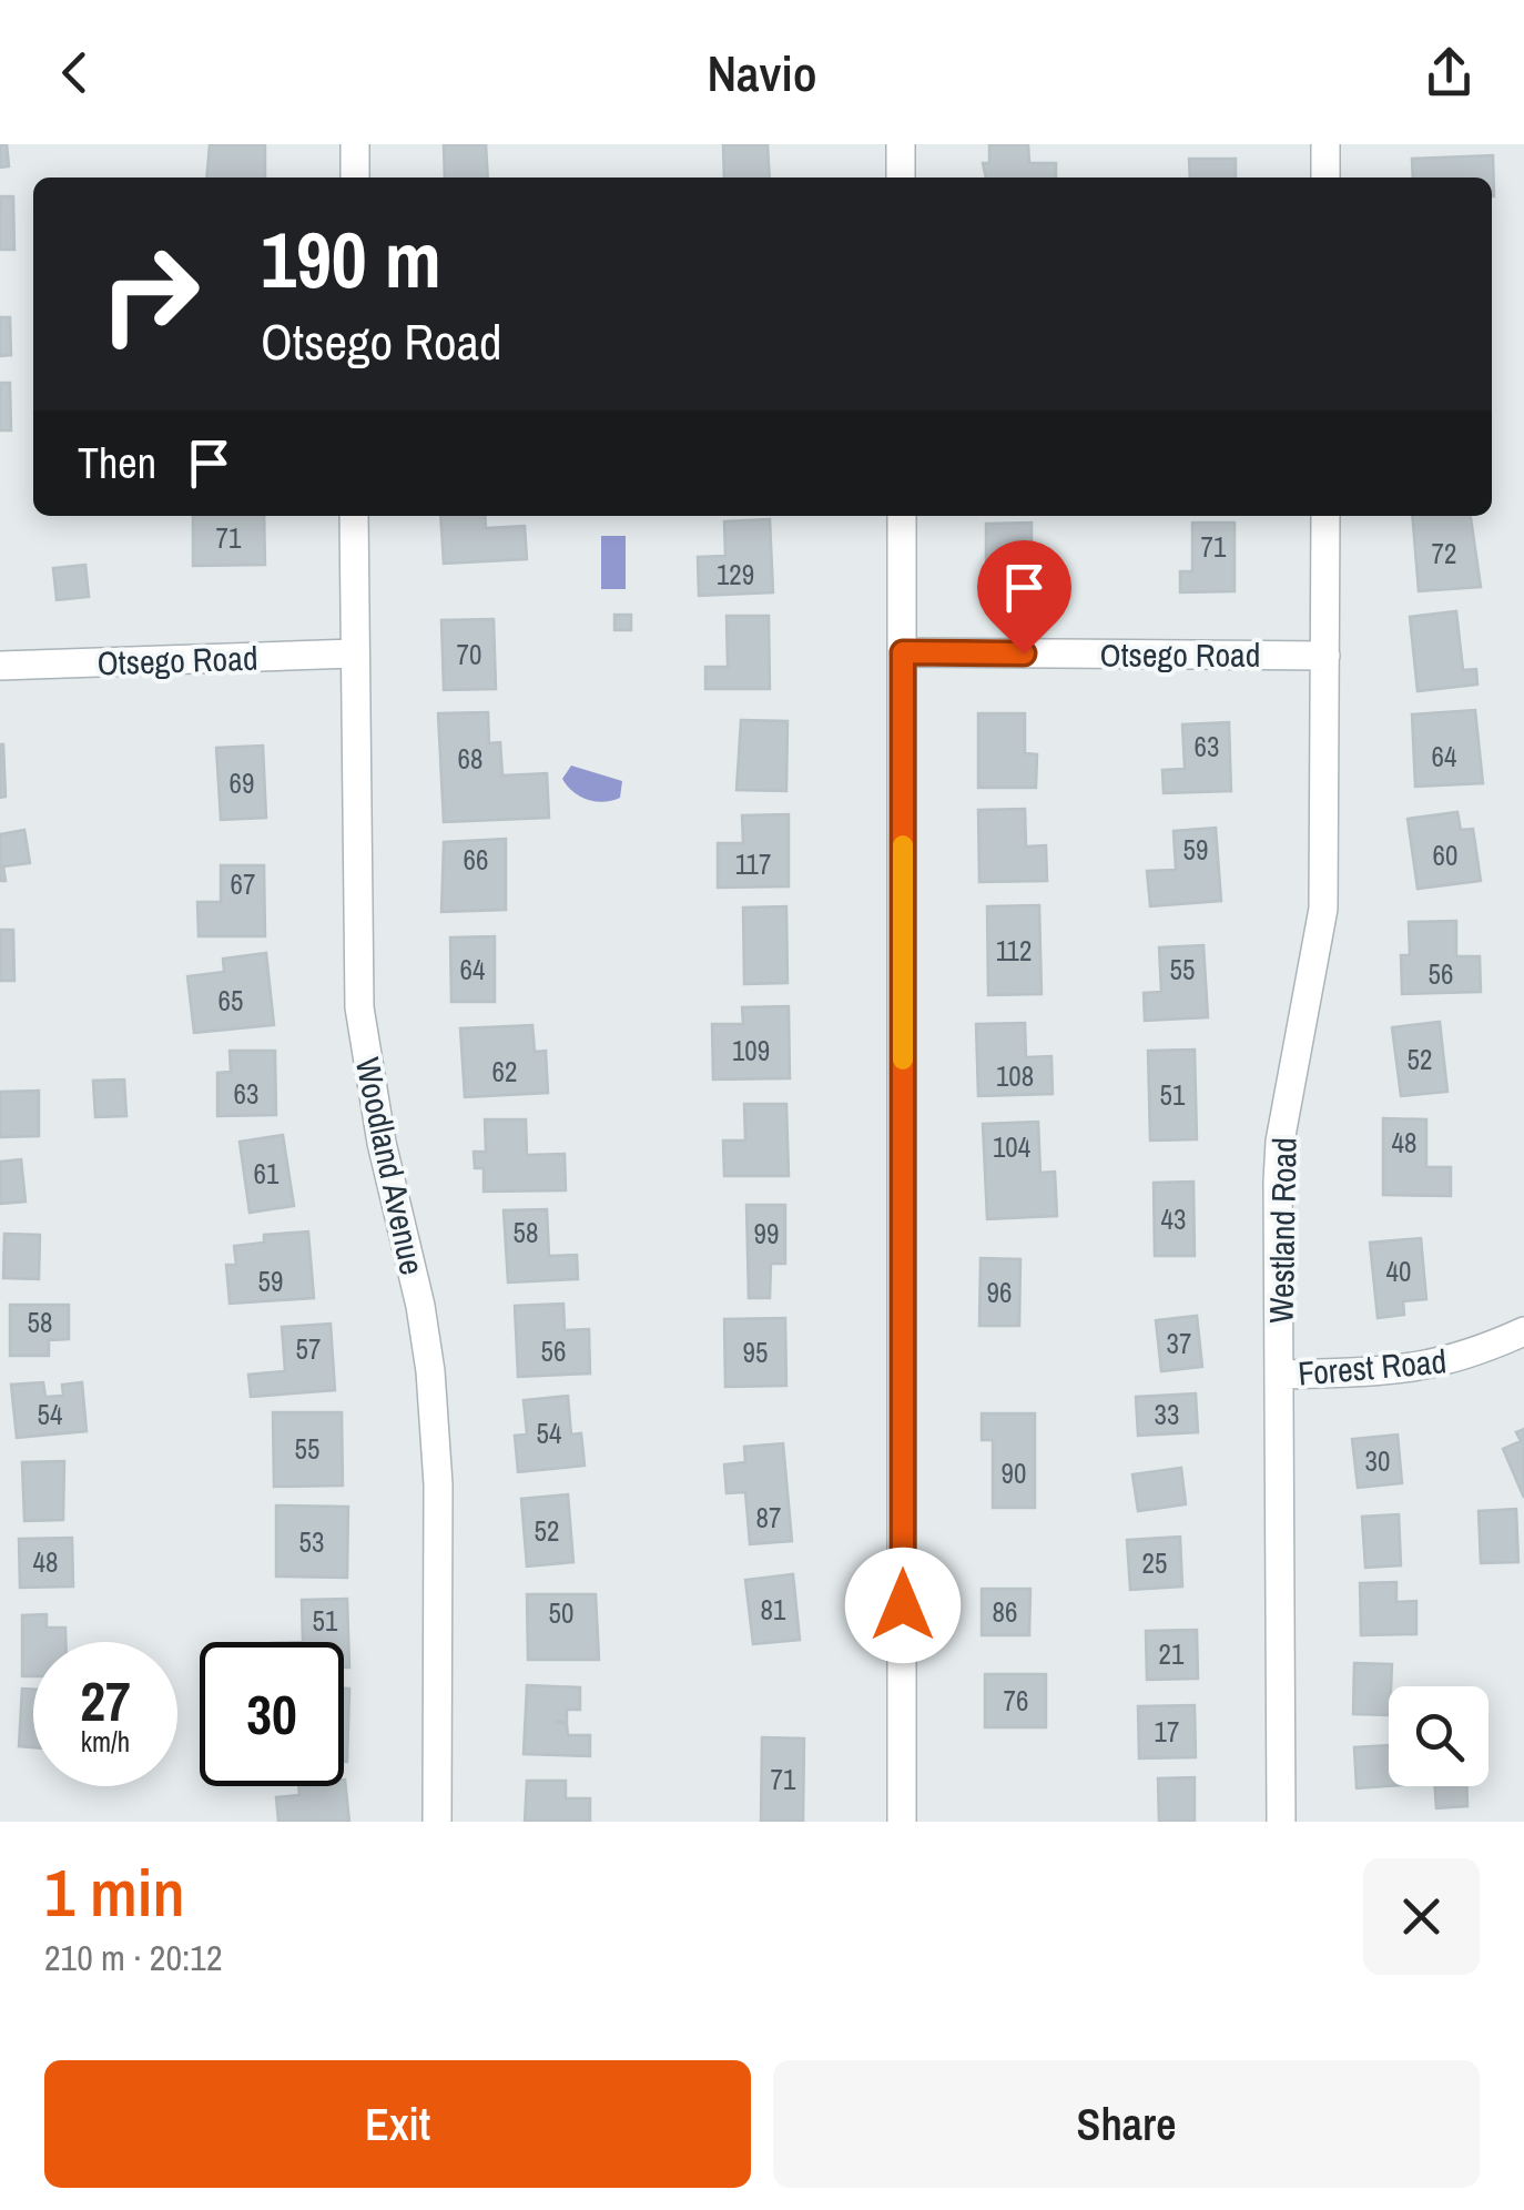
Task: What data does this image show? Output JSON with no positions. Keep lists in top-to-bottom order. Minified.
{"streets":{"street":["Otsego Road","Woodland Avenue","Westland Road","Forest Road"]},"crossings":[["Otsego Road","Woodland Avenue"],["Otsego Road","Westland Road"],["Westland Road","Forest Road"]],"house_numbers":["71","71","72","129","70","63","64","68","69","59","60","66","117","67","112","64","55","56","65","109","52","62","108","63","51","48","104","61","43","58","99","40","59","96","58","37","57","56","95","54","33","54","55","30","90","87","52","53","48","25","81","86","50","51","21","76","17","71"],"page":{"header":"Navio","turn":["190 m","Otsego Road"],"then":"Then","speed":"27 km/h","limit":"30","heading":["1 min","210 m · 20:12"],"buttons":["Exit","Share"]}}
